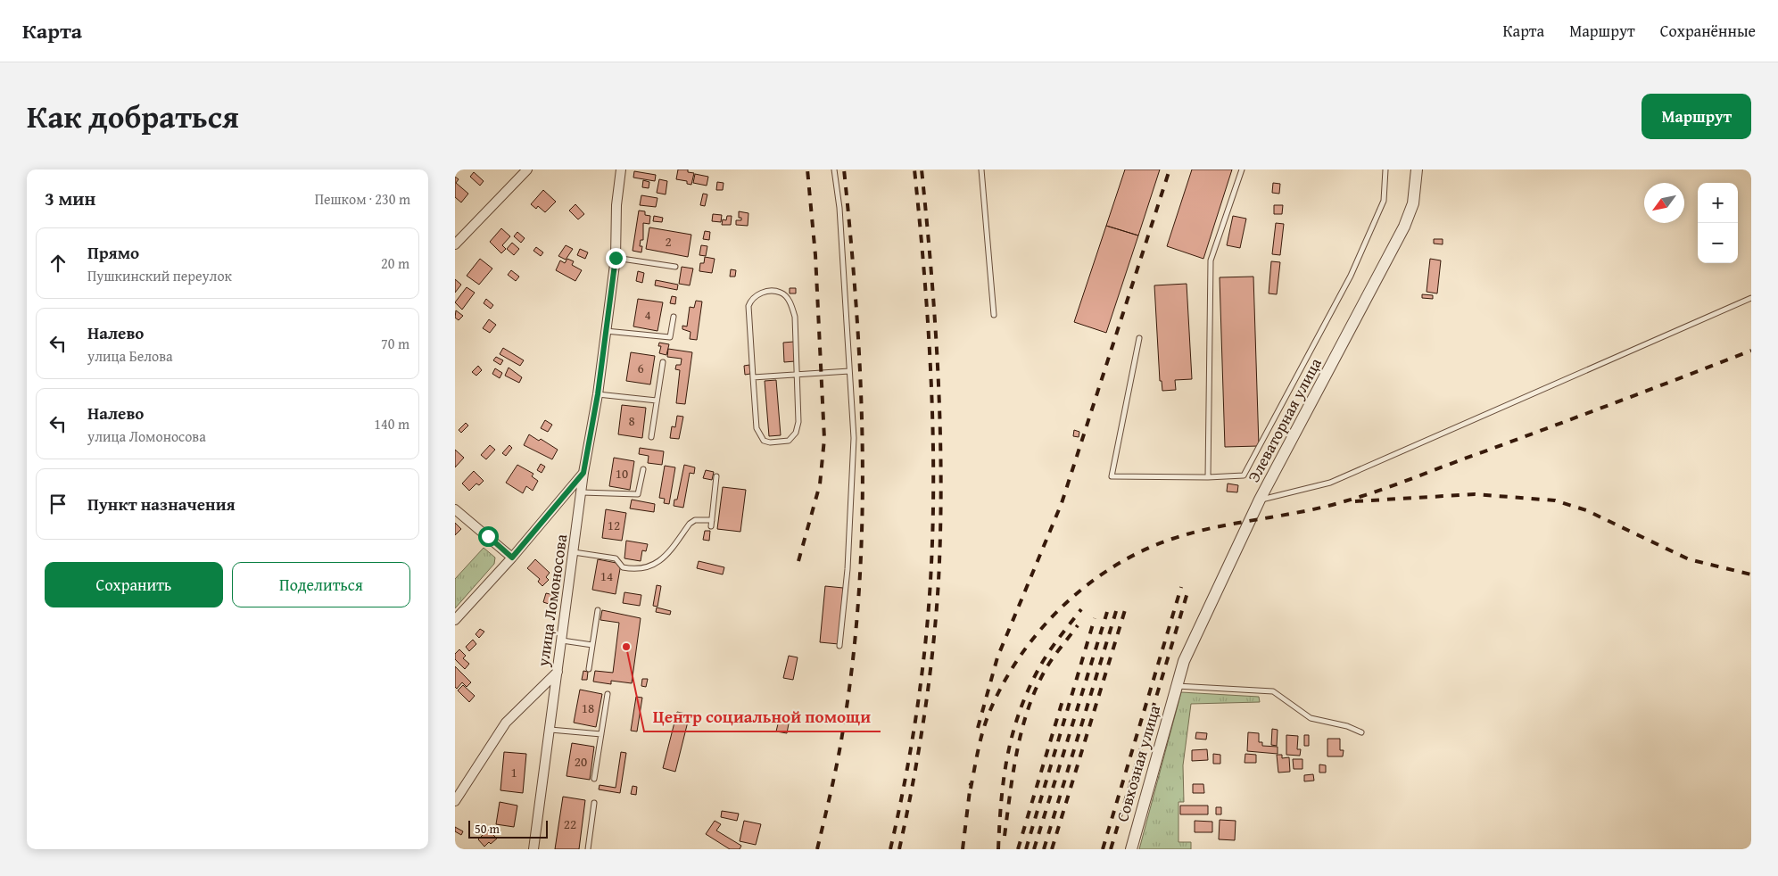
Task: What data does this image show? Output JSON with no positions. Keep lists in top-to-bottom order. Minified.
{"streets":{"street":["Элеваторная улица","улица Ломоносова","Совхозная улица"]},"crossings":[["Элеваторная улица","Совхозная улица"]],"places":["Центр социальной помощи"],"house_numbers":["2","4","6","8","10","12","14","18","20","1","22"],"scale_bar":"50 m","north":"bottom left","page":{"header":"Карта","nav":["Карта","Маршрут","Сохранённые"],"title":"Как добраться","buttons":["Маршрут",["Сохранить","Поделиться"]],"heading":["3 мин","Пешком · 230 m"],"map_buttons":["+","−"],"list":[["Прямо","Пушкинский переулок","20 m"],["Налево","улица Белова","70 m"],["Налево","улица Ломоносова","140 m"],"Пункт назначения"],"scale":"50 m"}}
